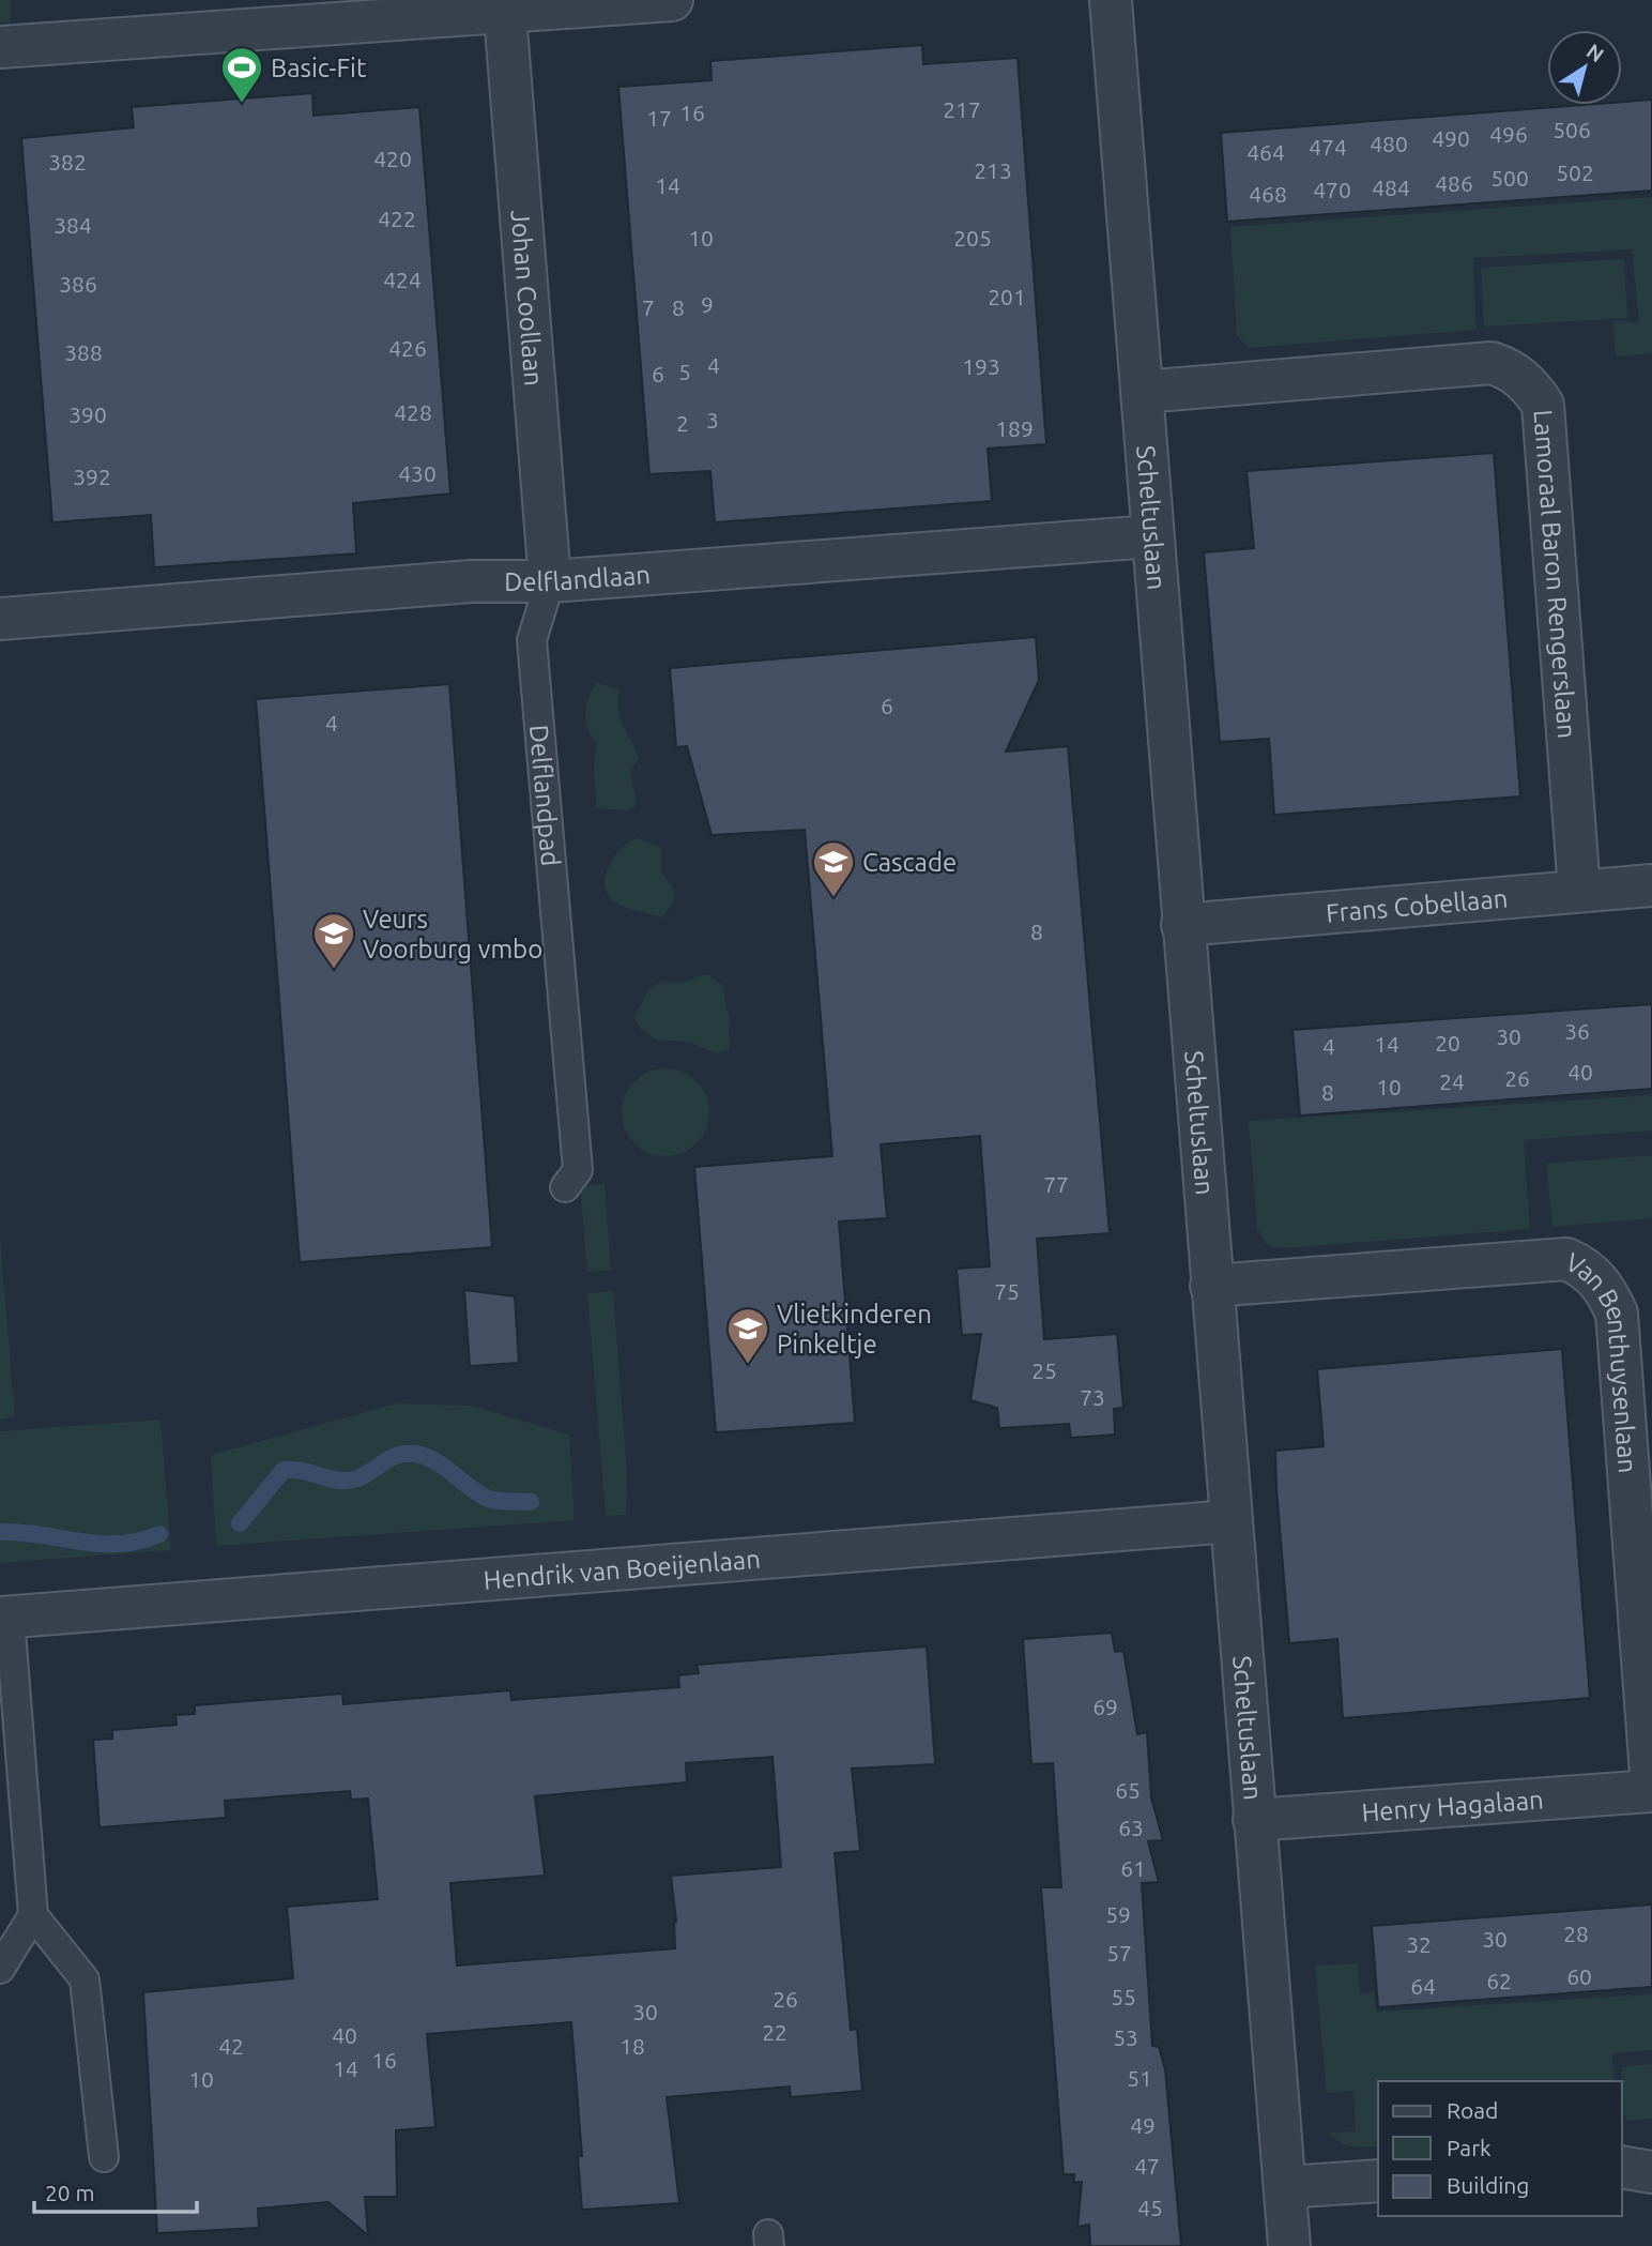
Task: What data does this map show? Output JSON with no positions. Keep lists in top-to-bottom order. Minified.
{"streets":{"street":["Johan Coollaan","Scheltuslaan","Lamoraal Baron Rengerslaan","Delflandlaan","Frans Cobellaan","Van Benthuysenlaan","Hendrik van Boeijenlaan","Henry Hagalaan"],"lane":["Delflandpad"]},"crossings":[["Johan Coollaan","Delflandlaan"],["Johan Coollaan","Delflandpad"],["Scheltuslaan","Lamoraal Baron Rengerslaan"],["Scheltuslaan","Delflandlaan"],["Scheltuslaan","Frans Cobellaan"],["Scheltuslaan","Van Benthuysenlaan"],["Scheltuslaan","Hendrik van Boeijenlaan"],["Scheltuslaan","Henry Hagalaan"],["Lamoraal Baron Rengerslaan","Frans Cobellaan"],["Delflandlaan","Delflandpad"],["Van Benthuysenlaan","Henry Hagalaan"]],"places":{"sports":["Basic-Fit"],"school or university":["Cascade","Veurs Voorburg vmbo","Vlietkinderen Pinkeltje"]},"house_numbers":["217","16","17","506","496","490","480","474","464","420","382","213","502","500","486","14","484","470","468","422","384","10","205","424","386","201","9","7","8","426","388","4","193","5","6","428","390","3","2","189","430","392","6","4","8","36","30","20","14","4","40","26","24","10","8","77","75","25","73","69","65","63","61","59","28","30","32","57","60","62","64","55","26","30","22","40","53","42","18","16","14","51","10","49","47","45"],"legend":["Road","Park","Building"],"scale_bar":"20 m","north":"top right"}
